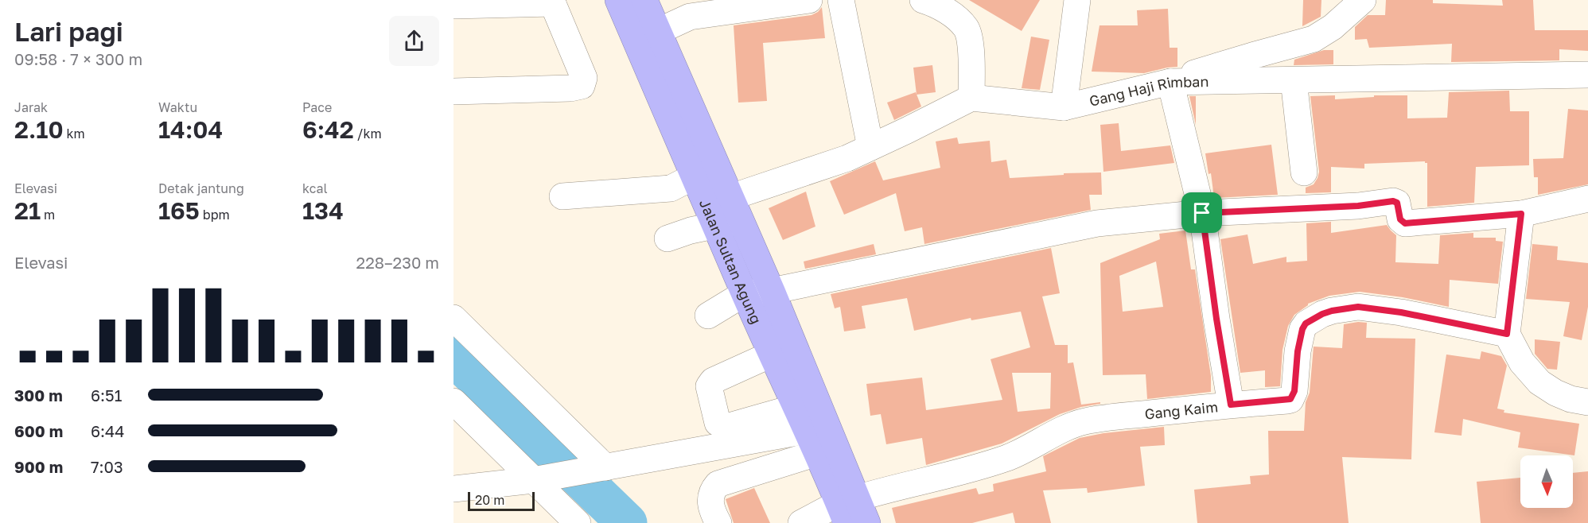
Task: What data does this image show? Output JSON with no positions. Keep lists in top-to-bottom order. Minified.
{"streets":{"highway":["Jalan Sultan Agung"],"street":["Gang Haji Rimban","Gang Kaim"]},"crossings":[["Jalan Sultan Agung","Gang Kaim"]],"scale_bar":"20 m","north":"bottom","page":{"heading":["Lari pagi","09:58 · 7 × 300 m"],"stats":[["Jarak","2.10 km"],["Waktu","14:04"],["Pace","6:42 /km"],["Elevasi","21 m"],["Detak jantung","165 bpm"],["kcal","134"]],"chart":["Elevasi","228–230 m"],"list":[{"name":"300 m","note":"6:51"},{"name":"600 m","note":"6:44"},{"name":"900 m","note":"7:03"}],"scale":"20 m"}}
